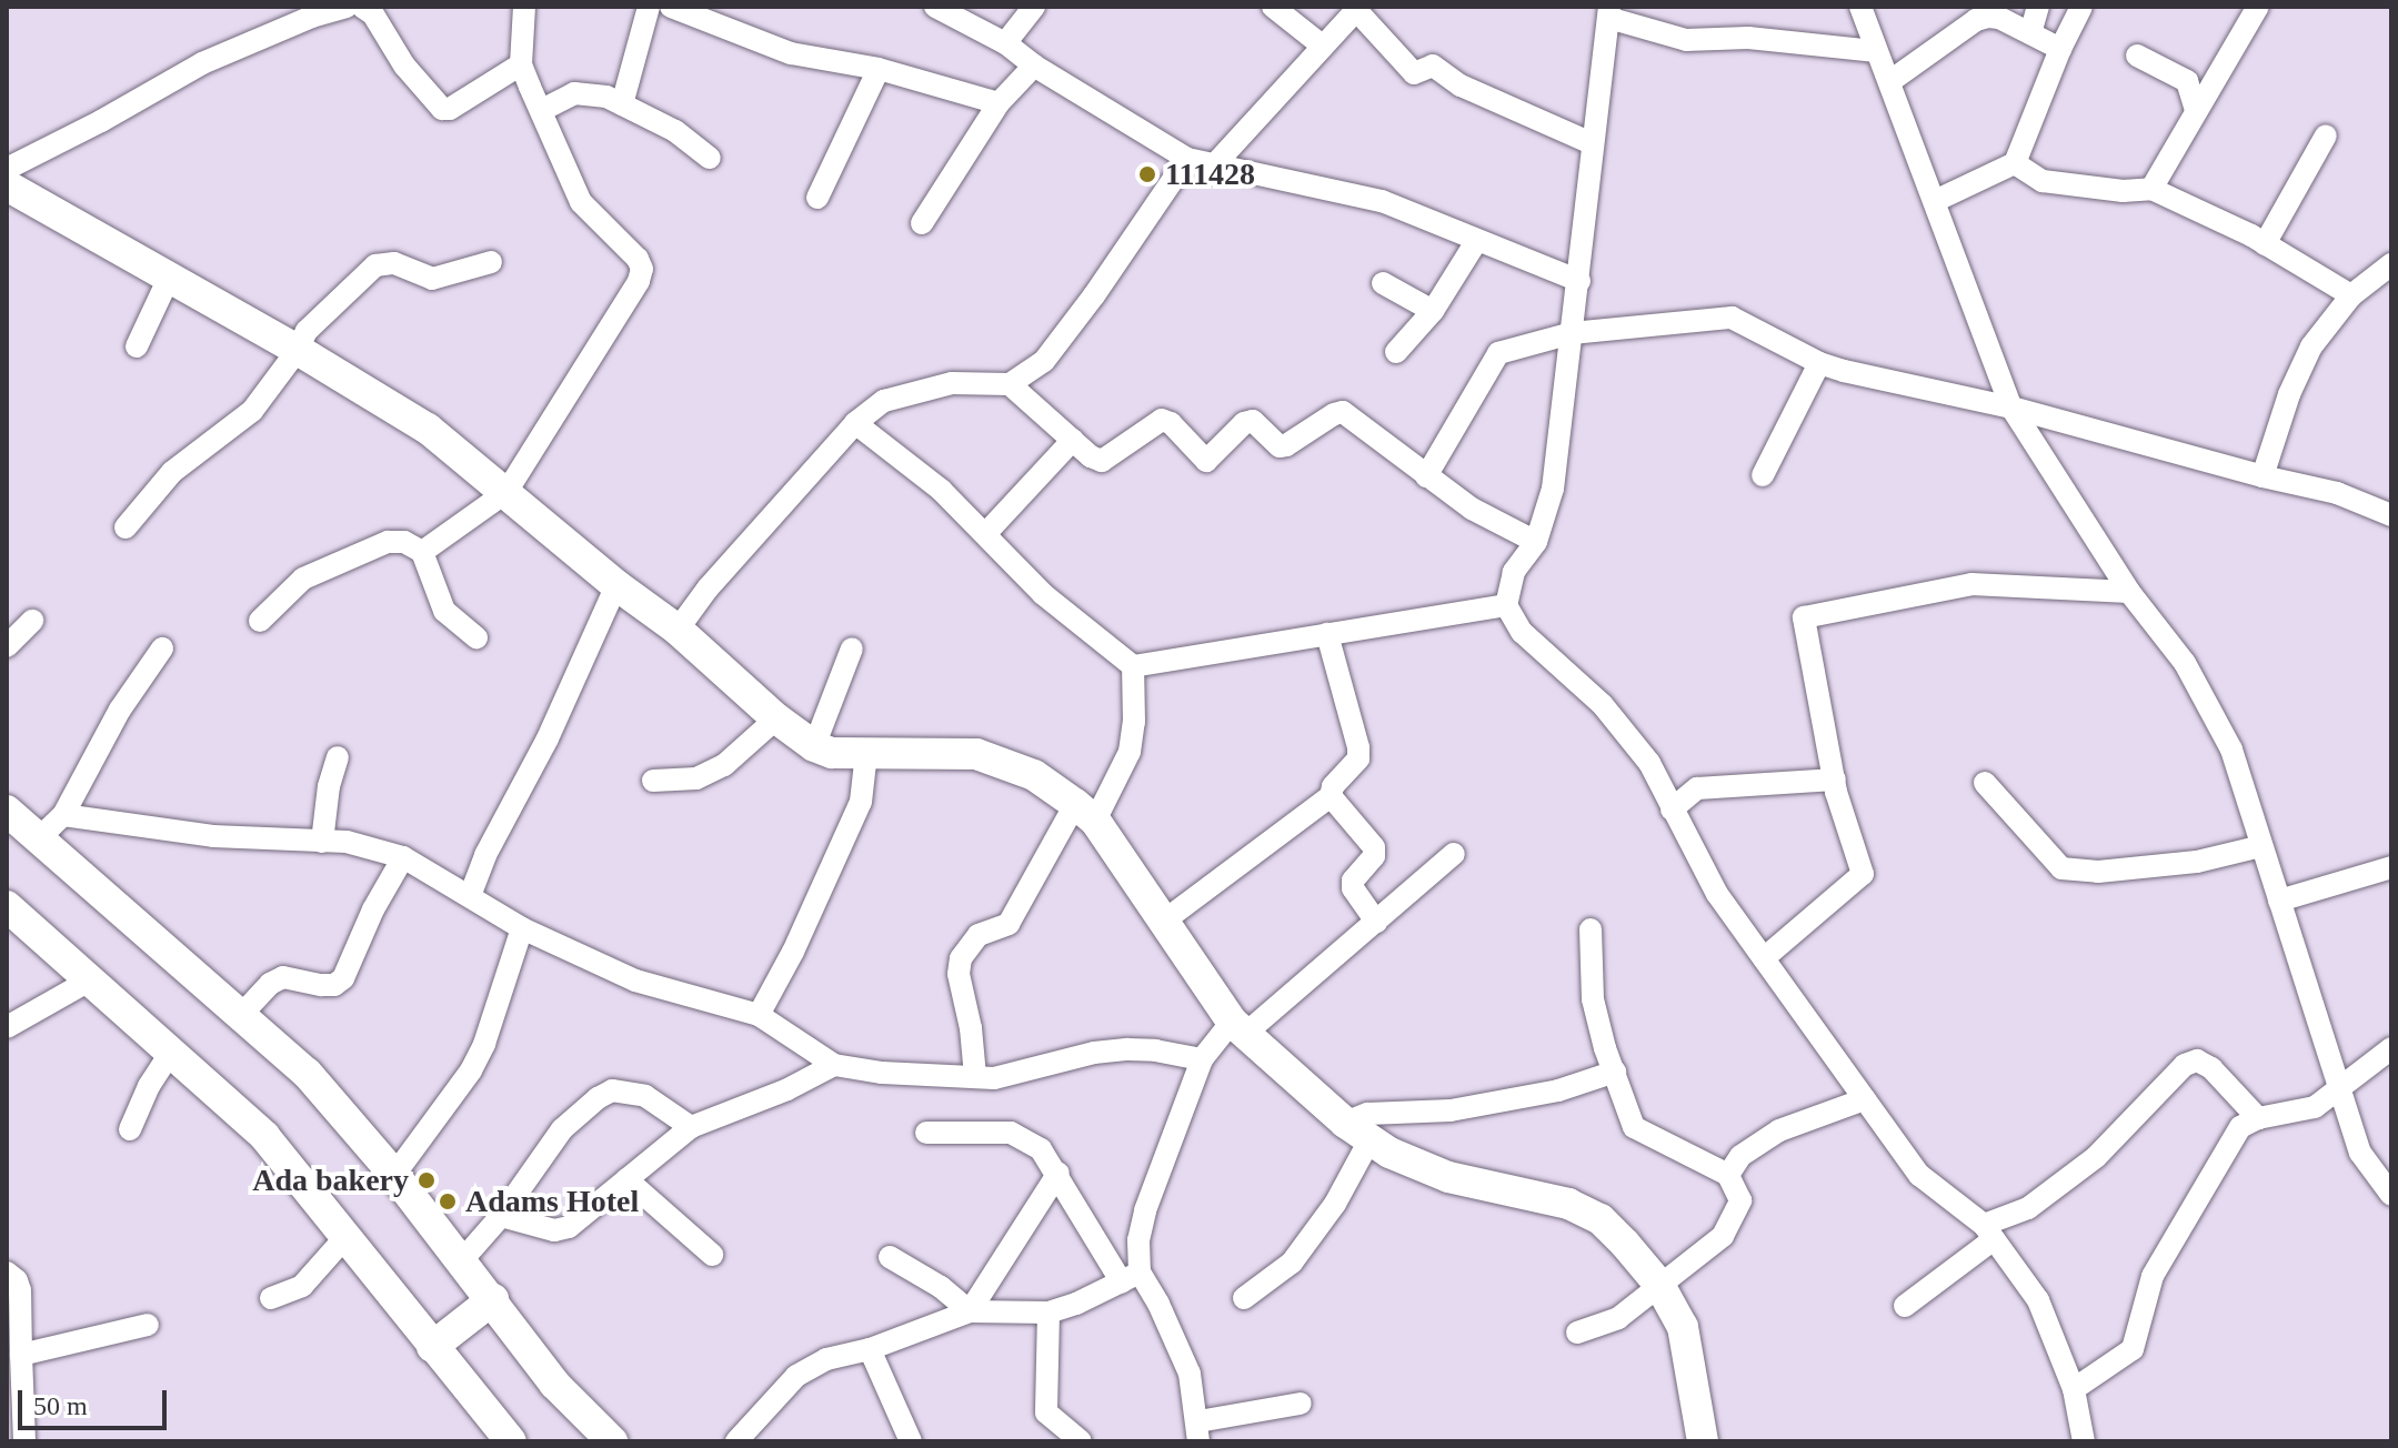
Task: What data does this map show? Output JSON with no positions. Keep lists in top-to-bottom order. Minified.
{"places":["111428","Ada bakery","Adams Hotel"],"scale_bar":"50 m"}
